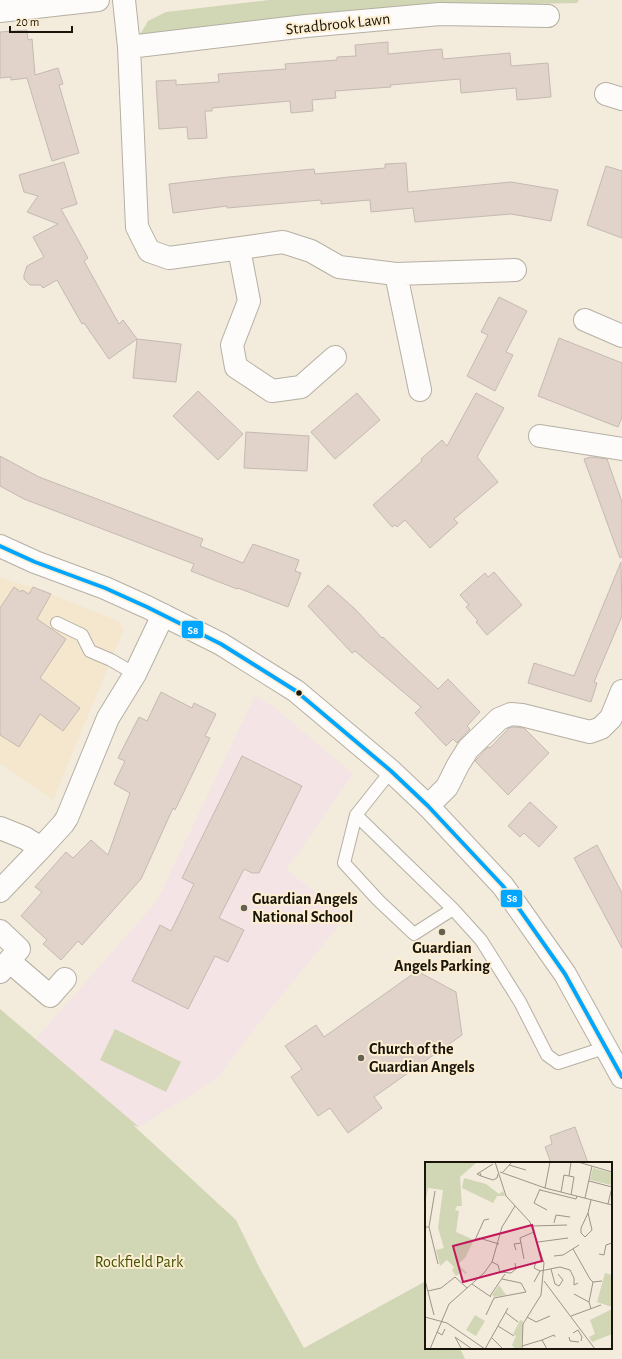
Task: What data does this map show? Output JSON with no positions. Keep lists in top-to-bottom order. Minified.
{"streets":{"street":["Stradbrook Lawn"]},"parks":["Rockfield Park"],"places":["Guardian Angels National School","Guardian Angels Parking","Church of the Guardian Angels"],"lines":["transit line S8"],"scale_bar":"20 m"}
